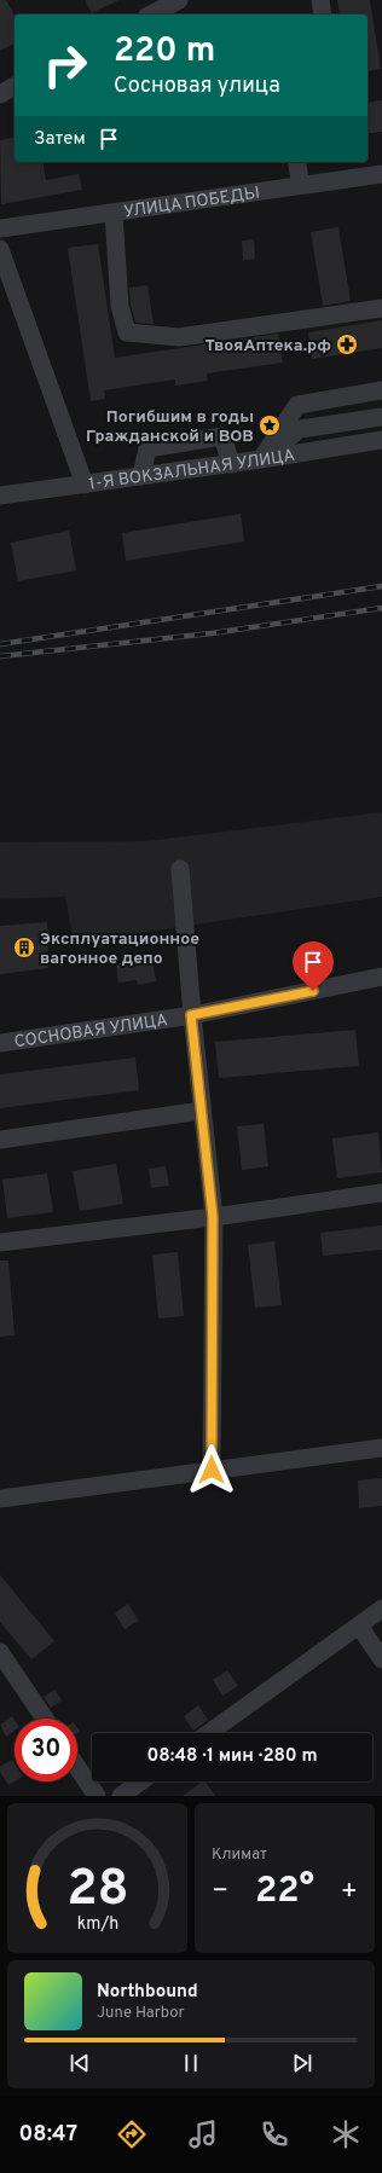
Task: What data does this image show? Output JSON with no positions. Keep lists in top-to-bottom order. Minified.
{"streets":{"street":["УЛИЦА ПОБЕДЫ","1-Я ВОКЗАЛЬНАЯ УЛИЦА","СОСНОВАЯ УЛИЦА"]},"places":{"pharmacy":["ТвояАптека.рф"],"place":["Погибшим в годы Гражданской и ВОВ"],"building":["Эксплуатационное вагонное депо"]},"page":{"turn":["220 m","Сосновая улица"],"then":"Затем","limit":"30","trip":"08:48 · 1 мин · 280 m","tile":"Климат","heat":["−","22°","+"],"song":["Northbound","June Harbor"],"tabs":"08:47","gauge":["28","km/h"]}}
